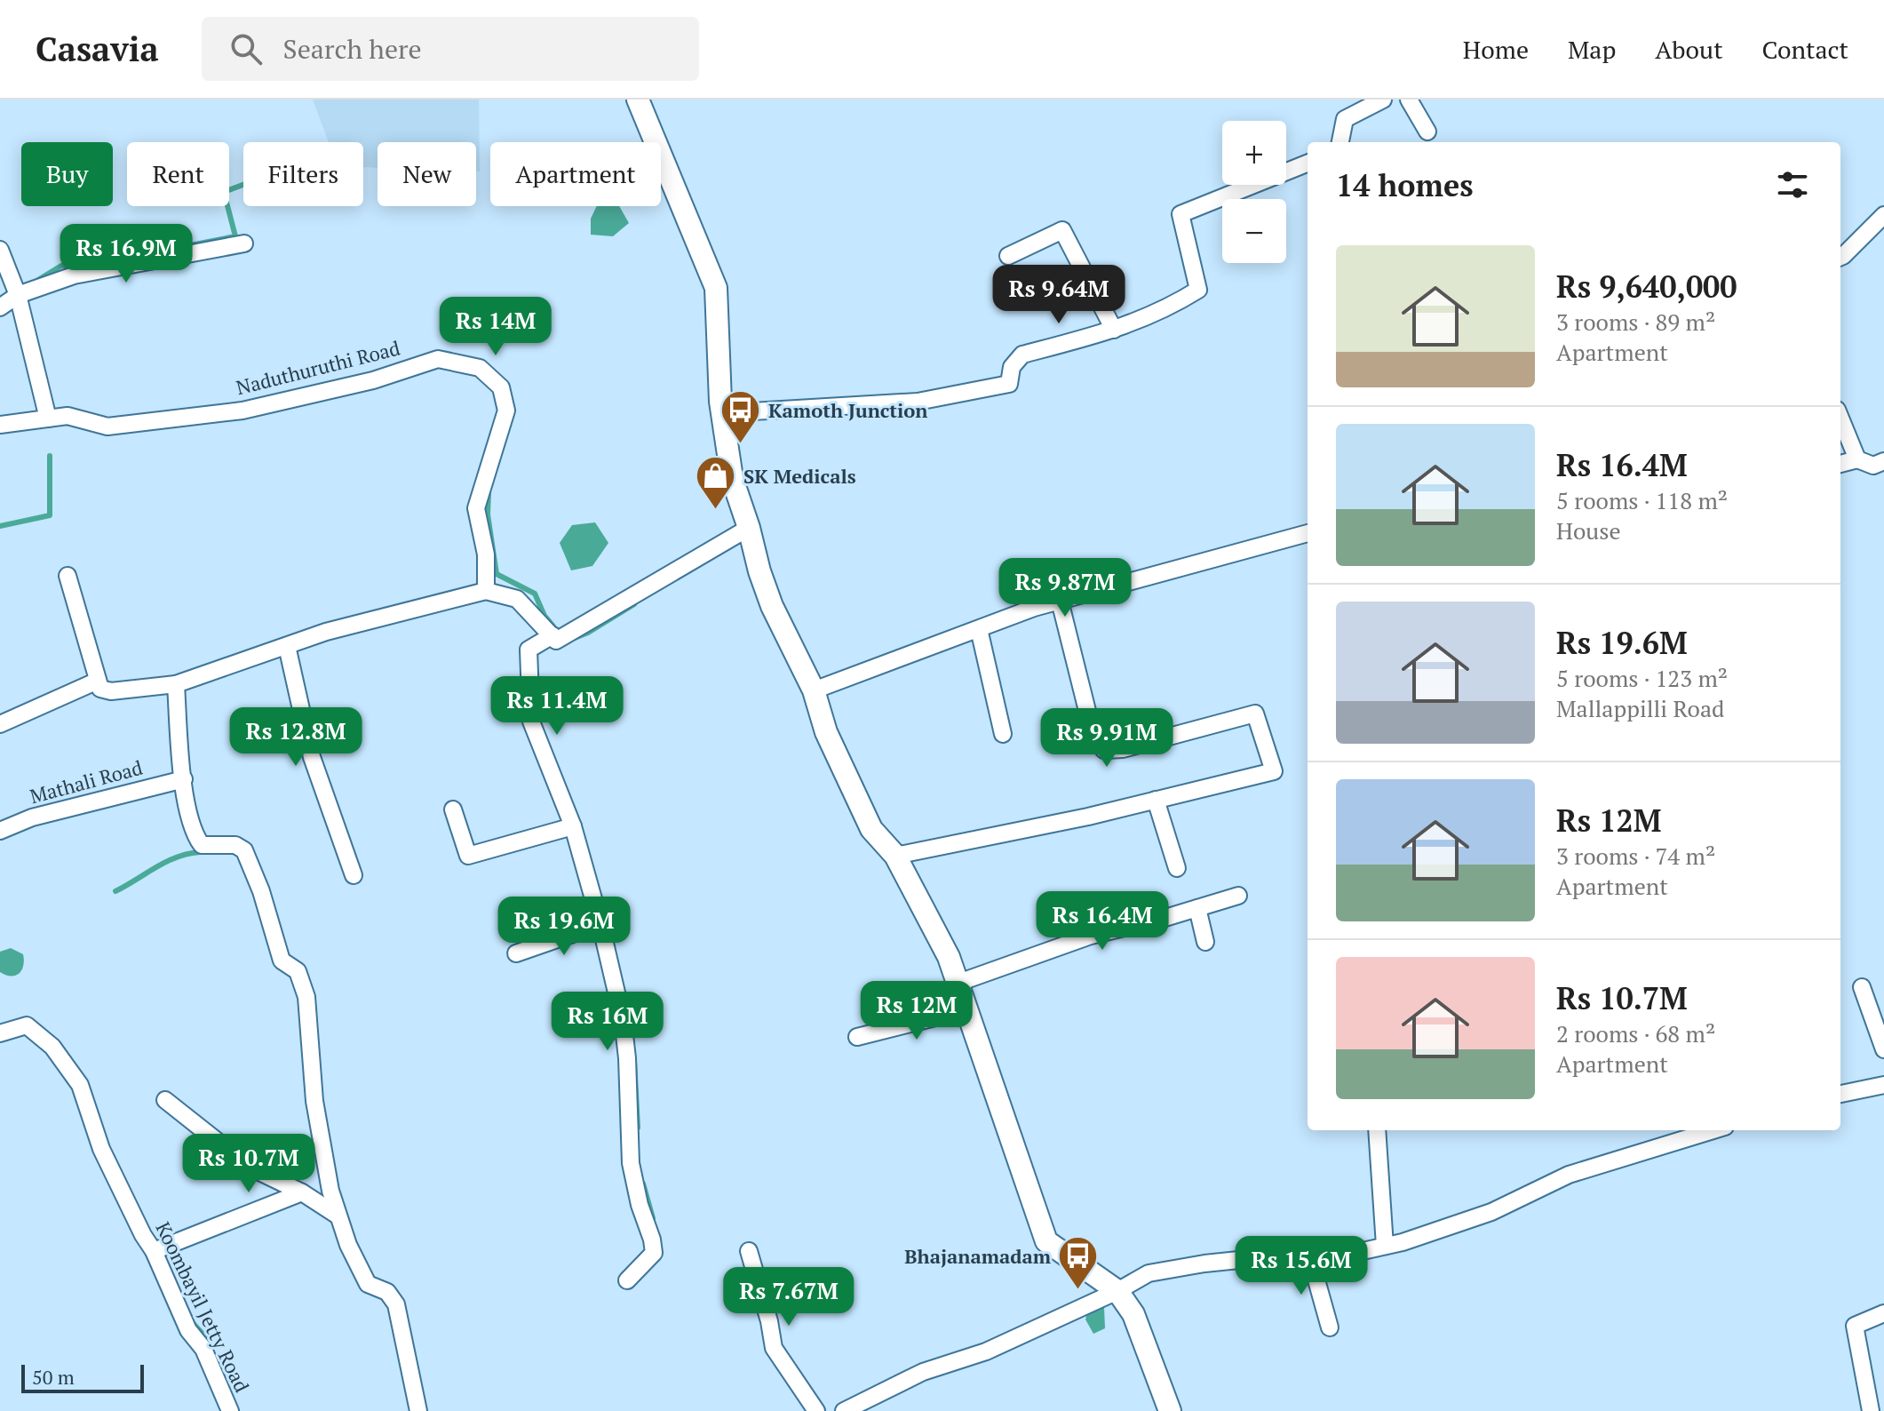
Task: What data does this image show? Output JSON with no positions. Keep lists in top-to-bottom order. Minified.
{"streets":{"street":["Naduthuruthi Road","Mathali Road","Koombayil Jetty Road"]},"places":{"bus stop":["Kamoth Junction","Bhajanamadam"],"shop":["SK Medicals"]},"scale_bar":"50 m","page":{"header":"Casavia","search":"Search here","nav":["Home","Map","About","Contact"],"map_buttons":["+","−"],"chip":["Buy","Rent","Filters","New","Apartment"],"heading":"14 homes","price":["Rs 16.9M","Rs 9.64M","Rs 14M","Rs 9.87M","Rs 11.4M","Rs 12.8M","Rs 9.91M","Rs 16.4M","Rs 19.6M","Rs 12M","Rs 16M","Rs 10.7M","Rs 15.6M","Rs 7.67M"],"list":[{"name":"Rs 9,640,000","note":"3 rooms · 89 m² · Apartment"},{"name":"Rs 16.4M","note":"5 rooms · 118 m² · House"},{"name":"Rs 19.6M","note":"5 rooms · 123 m² · Mallappilli Road"},{"name":"Rs 12M","note":"3 rooms · 74 m² · Apartment"},{"name":"Rs 10.7M","note":"2 rooms · 68 m² · Apartment"}],"scale":"50 m"}}
